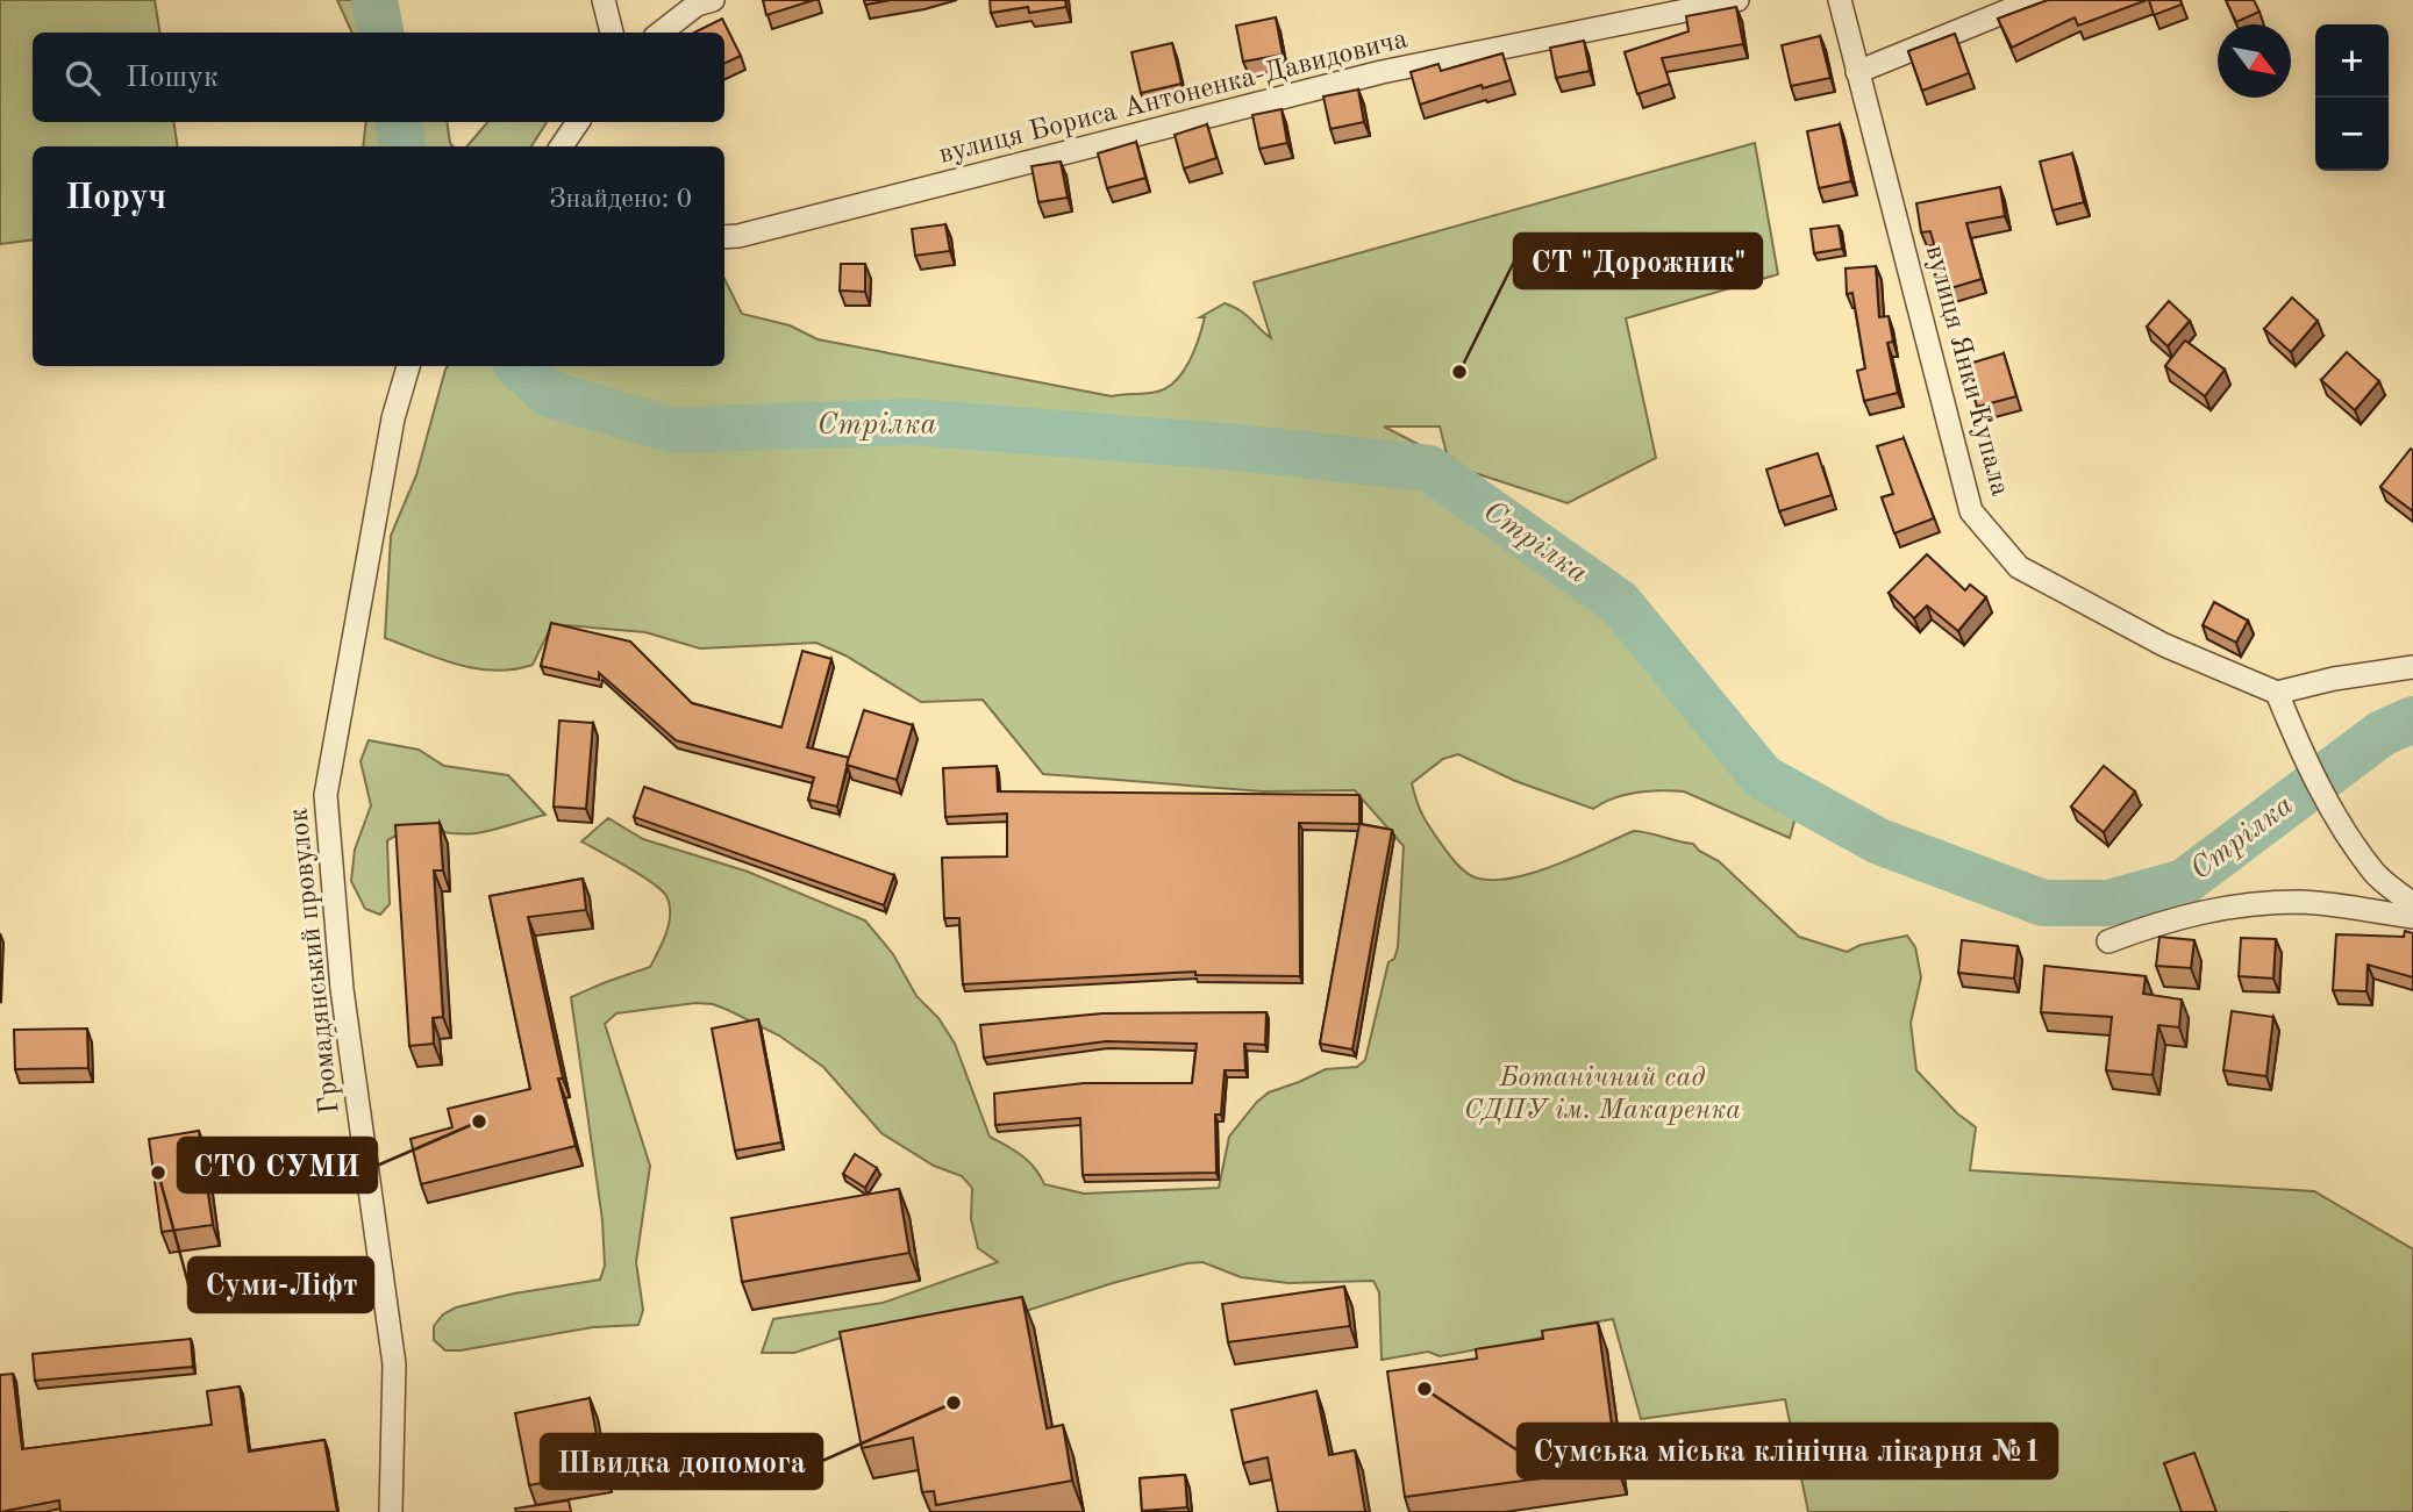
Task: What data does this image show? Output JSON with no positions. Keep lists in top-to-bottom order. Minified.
{"streets":{"street":["вулиця Бориса Антоненка-Давидовича","вулиця Янки Купала","Громадянський провулок"]},"water":["Стрілка"],"parks":["Ботанічний сад СДПУ ім. Макаренка"],"places":["СТ \"Дорожник\"","СТО СУМИ","Суми-Ліфт","Сумська міська клінічна лікарня №1","Швидка допомога"],"north":"bottom right","page":{"map_buttons":["+","−"],"search":"Пошук","heading":["Поруч","Знайдено: 0"]}}
